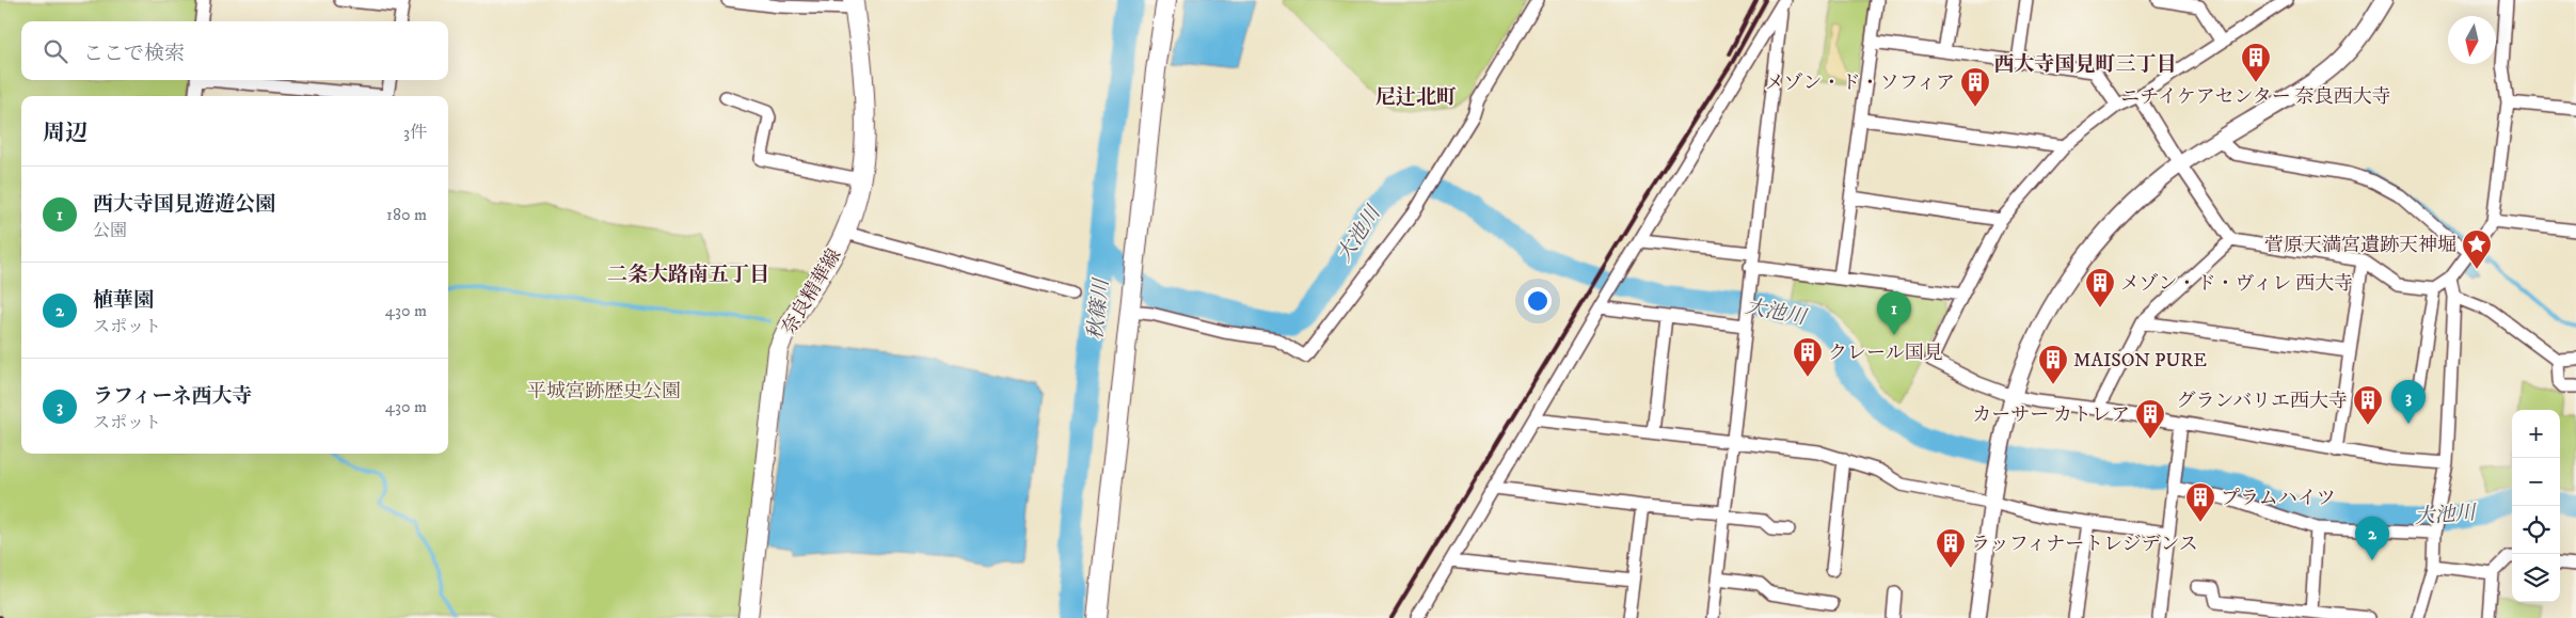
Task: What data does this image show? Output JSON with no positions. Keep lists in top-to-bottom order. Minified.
{"streets":{"main road":["奈良精華線"]},"districts":["西大寺国見町三丁目","尼辻北町","二条大路南五丁目"],"water":["大池川","秋篠川"],"parks":["平城宮跡歴史公園"],"places":{"building":["ニチイケアセンター 奈良西大寺","メゾン・ド・ソフィア","メゾン・ド・ヴィレ 西大寺","クレール国見","MAISON PURE","グランバリエ西大寺","カーサー カトレア","プラムハイツ","ラッフィナートレジデンス"],"place":["菅原天満宮遺跡天神堀"]},"north":"bottom","page":{"search":"ここで検索","heading":["周辺","3件"],"list":[{"mark":"1","name":"西大寺国見遊遊公園","note":"公園","value":"180 m"},{"mark":"2","name":"植華園","note":"スポット","value":"430 m"},{"mark":"3","name":"ラフィーネ西大寺","note":"スポット","value":"430 m"}],"pins":["1","3","2"],"map_buttons":["+","−"]}}
